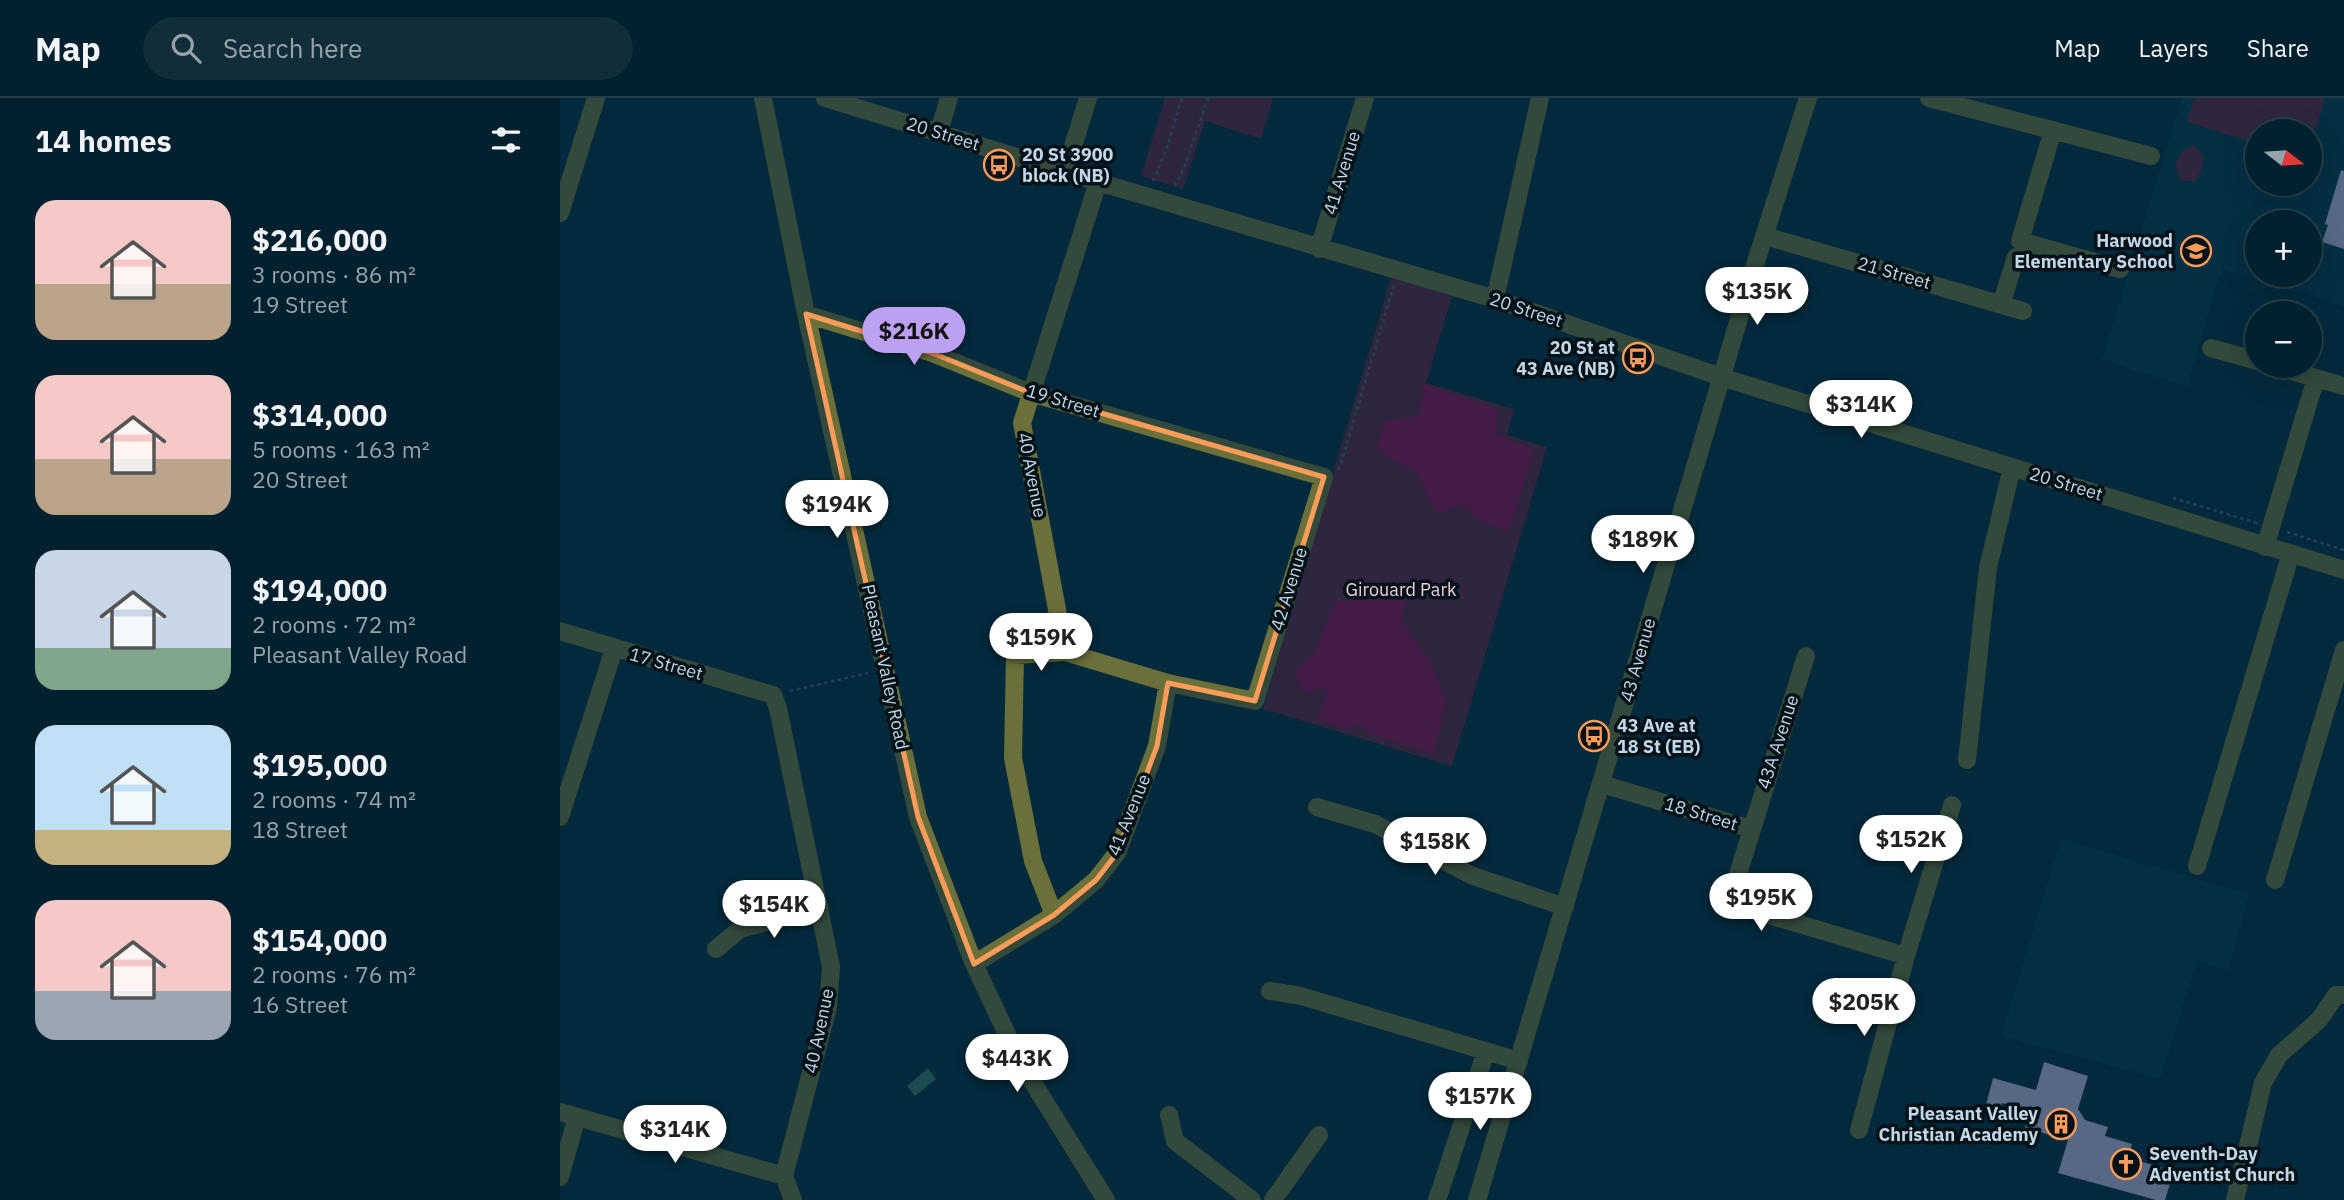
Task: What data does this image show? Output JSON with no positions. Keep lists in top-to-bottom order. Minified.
{"streets":{"street":["20 Street","41 Avenue","21 Street","19 Street","40 Avenue","42 Avenue","43 Avenue","17 Street","Pleasant Valley Road","43A Avenue","18 Street"]},"crossings":[["20 Street","41 Avenue"],["20 Street","40 Avenue"],["20 Street","43 Avenue"],["41 Avenue","42 Avenue"],["41 Avenue","Pleasant Valley Road"],["21 Street","43 Avenue"],["19 Street","40 Avenue"],["19 Street","42 Avenue"],["19 Street","Pleasant Valley Road"],["40 Avenue","17 Street"],["43 Avenue","18 Street"],["43A Avenue","18 Street"]],"parks":["Girouard Park"],"places":{"bus stop":["20 St 3900 block (NB)","20 St at 43 Ave (NB)","43 Ave at 18 St (EB)"],"school or university":["Harwood Elementary School"],"building":["Pleasant Valley Christian Academy"],"church":["Seventh-Day Adventist Church"]},"north":"right","page":{"header":"Map","search":"Search here","nav":["Map","Layers","Share"],"heading":"14 homes","map_buttons":["+","−"],"list":[{"name":"$216,000","note":"3 rooms · 86 m² · 19 Street"},{"name":"$314,000","note":"5 rooms · 163 m² · 20 Street"},{"name":"$194,000","note":"2 rooms · 72 m² · Pleasant Valley Road"},{"name":"$195,000","note":"2 rooms · 74 m² · 18 Street"},{"name":"$154,000","note":"2 rooms · 76 m² · 16 Street"}],"price":["$135K","$216K","$314K","$194K","$189K","$159K","$152K","$158K","$195K","$154K","$205K","$443K","$157K","$314K"]}}
